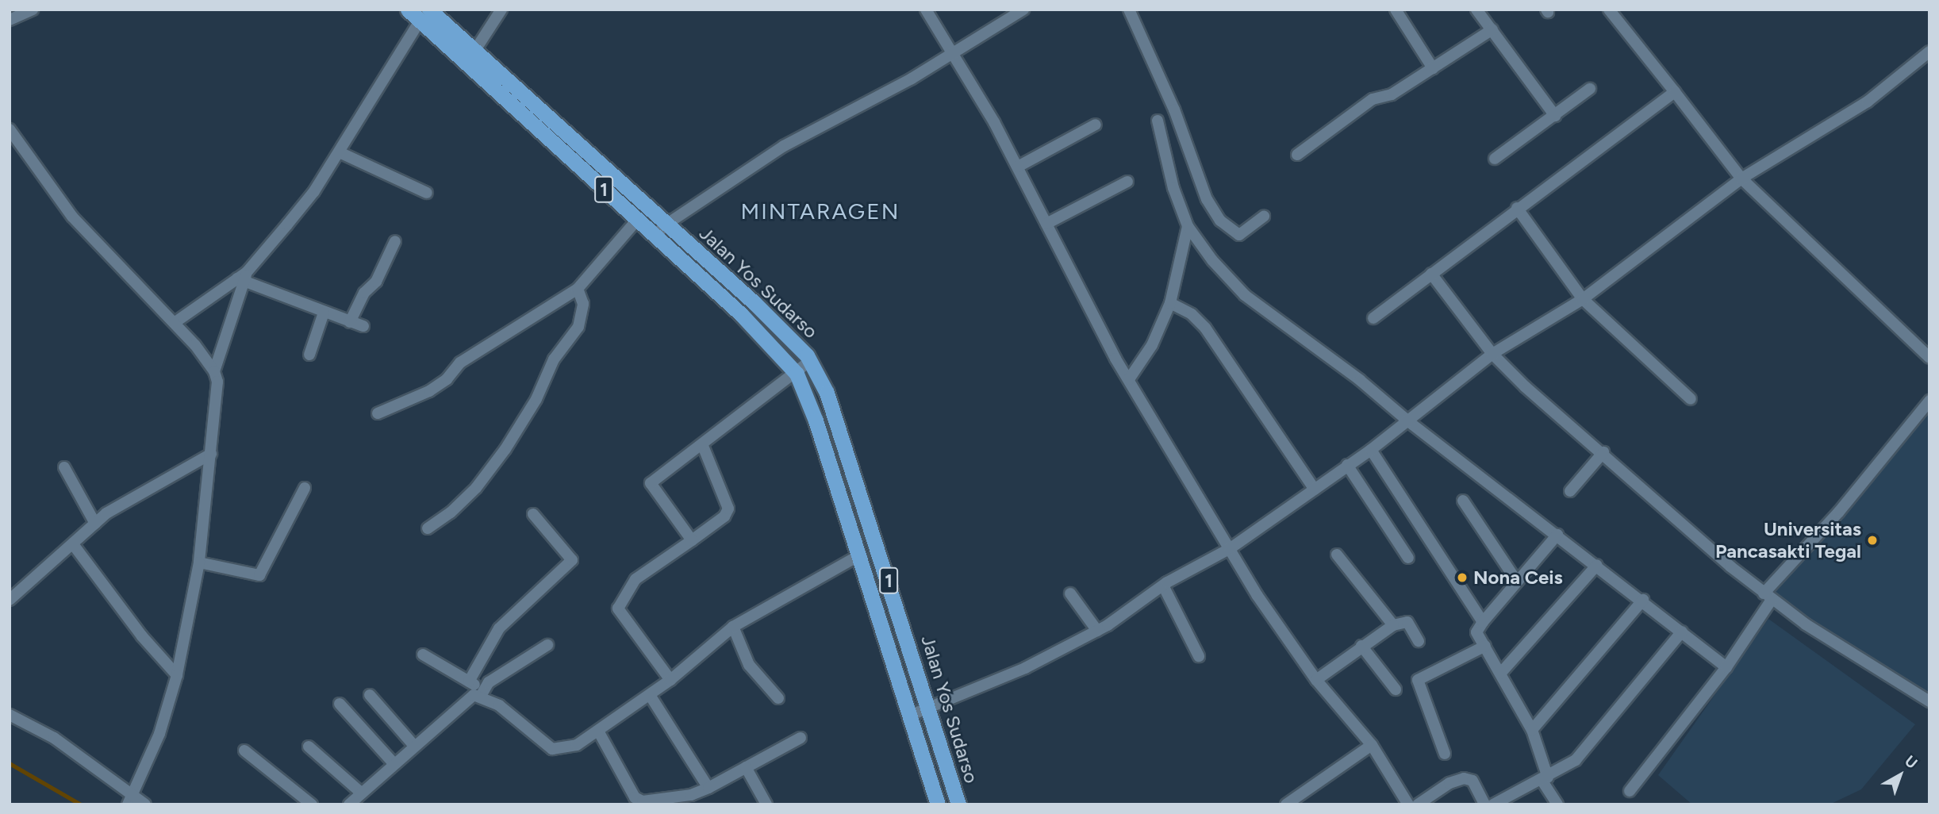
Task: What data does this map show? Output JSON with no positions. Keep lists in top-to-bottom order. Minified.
{"streets":{"highway":["1","Jalan Yos Sudarso"]},"districts":["MINTARAGEN"],"places":["Universitas Pancasakti Tegal","Nona Ceis"],"north":"top right"}
